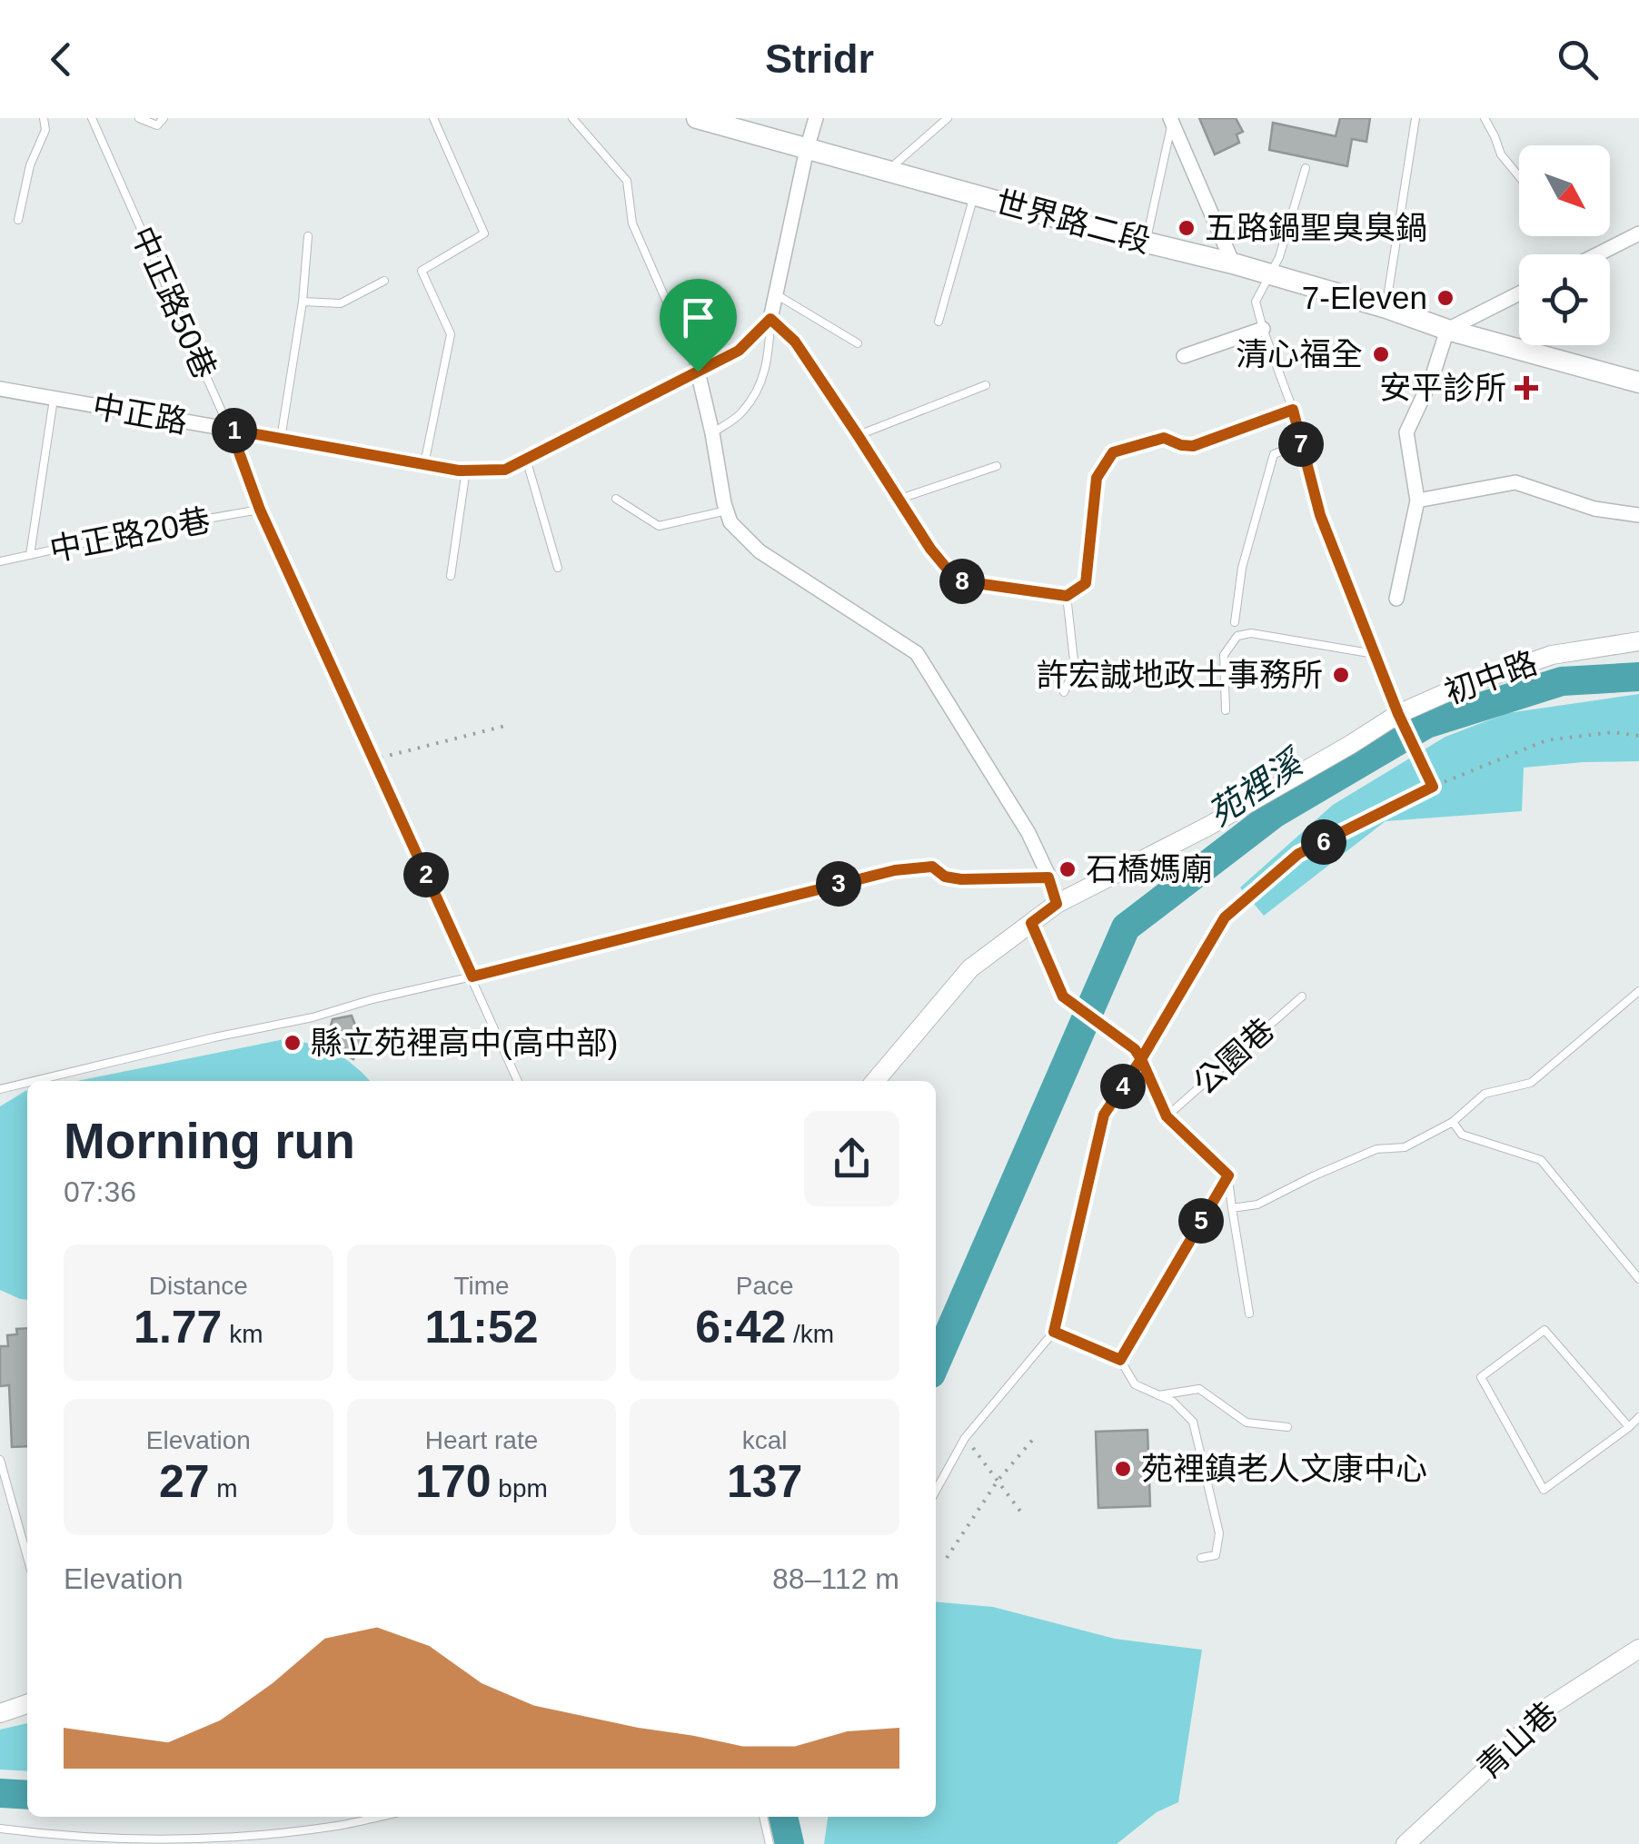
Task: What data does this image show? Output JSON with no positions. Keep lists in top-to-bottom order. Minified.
{"streets":{"main road":["世界路二段"],"street":["中正路","初中路","公園巷","青山巷"],"lane":["中正路50巷","中正路20巷"]},"crossings":[["中正路50巷","中正路"],["中正路50巷","中正路20巷"]],"water":["苑裡溪"],"places":{"other":["五路鍋聖臭臭鍋","7-Eleven","清心福全","許宏誠地政士事務所","石橋媽廟","縣立苑裡高中(高中部)","苑裡鎮老人文康中心"],"health":["安平診所"]},"north":"bottom right","page":{"header":"Stridr","pins":["1","7","8","6","2","3","4","5"],"heading":["Morning run","07:36"],"stats":[["Distance","1.77 km"],["Time","11:52"],["Pace","6:42 /km"],["Elevation","27 m"],["Heart rate","170 bpm"],["kcal","137"]],"chart":["Elevation","88–112 m"]}}
